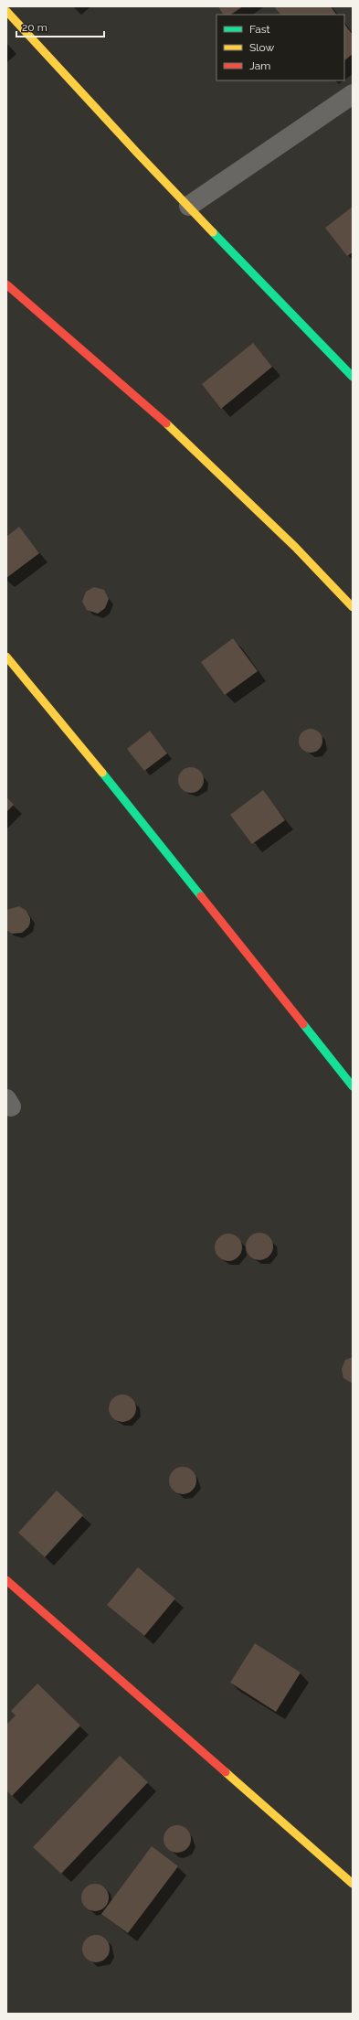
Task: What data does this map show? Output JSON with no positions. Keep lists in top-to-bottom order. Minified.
{"legend":["Fast","Slow","Jam"],"scale_bar":"20 m"}
